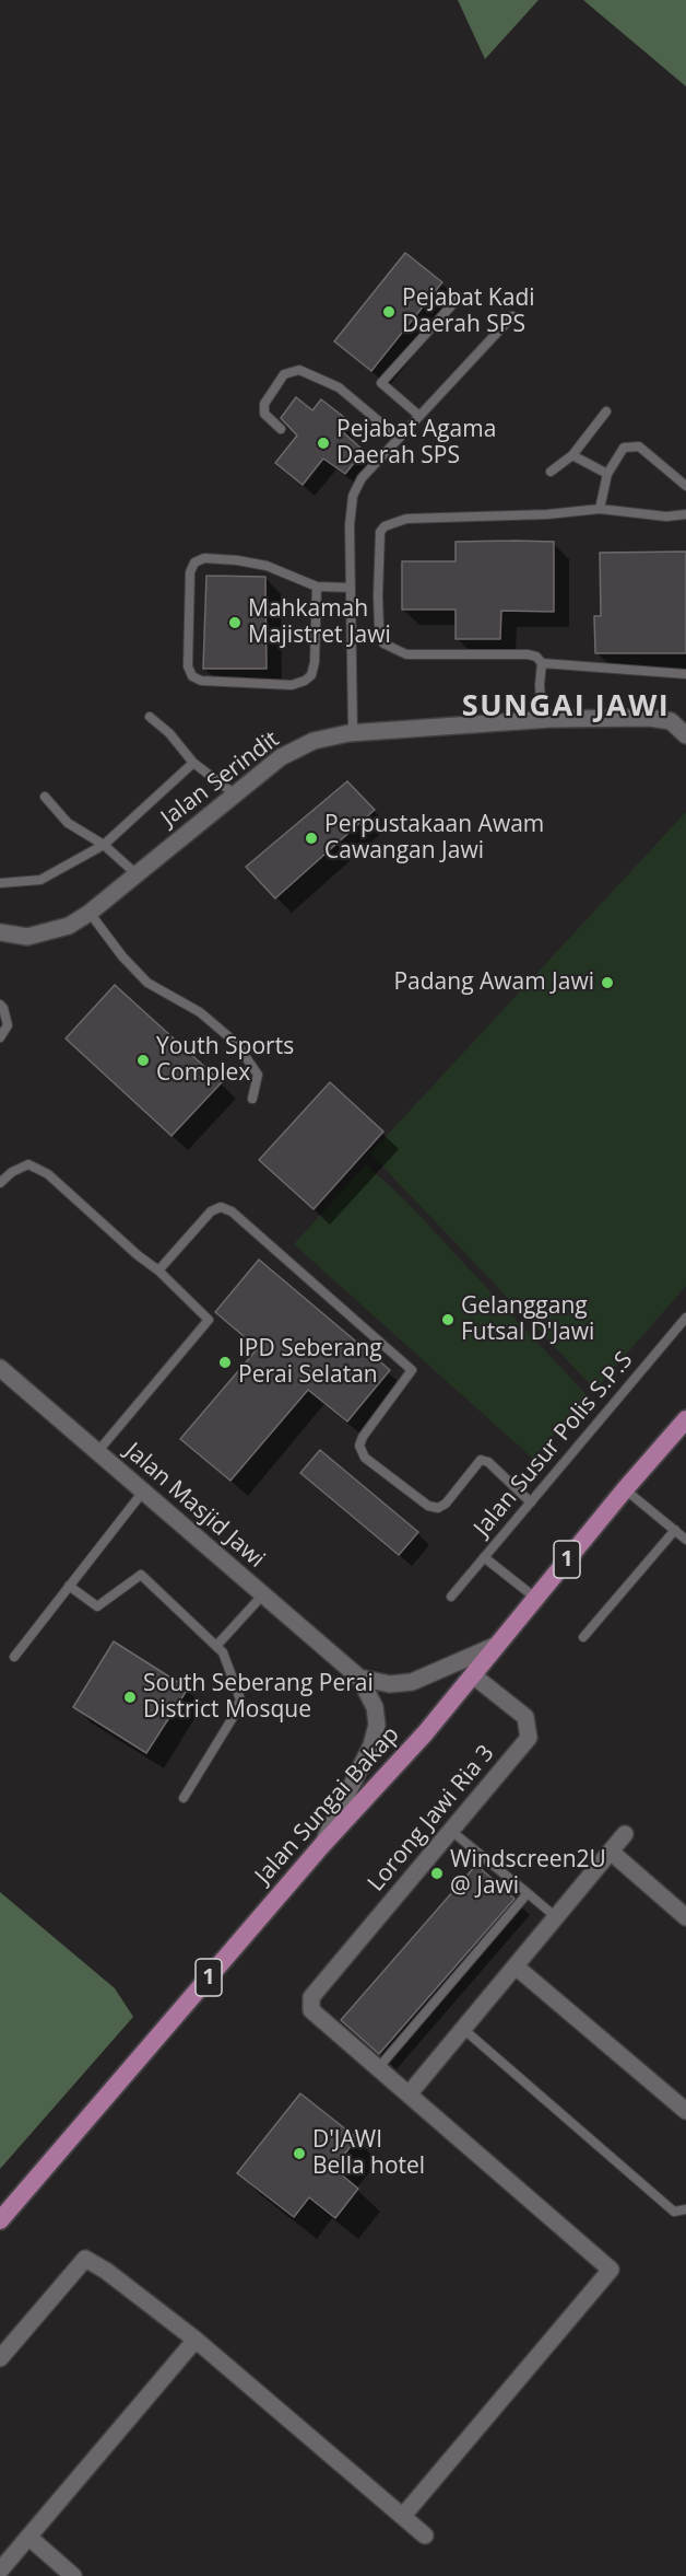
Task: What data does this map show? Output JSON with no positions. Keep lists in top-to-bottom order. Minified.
{"streets":{"highway":["1","Jalan Sungai Bakap"],"street":["Jalan Serindit","Jalan Masjid Jawi","Lorong Jawi Ria 3"],"lane":["Jalan Susur Polis S.P.S"]},"crossings":[["Jalan Masjid Jawi","Jalan Sungai Bakap"],["Jalan Sungai Bakap","Lorong Jawi Ria 3"]],"districts":["SUNGAI JAWI"],"places":["Pejabat Kadi Daerah SPS","Pejabat Agama Daerah SPS","Mahkamah Majistret Jawi","Perpustakaan Awam Cawangan Jawi","Padang Awam Jawi","Youth Sports Complex","Gelanggang Futsal D'Jawi","IPD Seberang Perai Selatan","South Seberang Perai District Mosque","Windscreen2U @ Jawi","D'JAWI Bella hotel"]}
